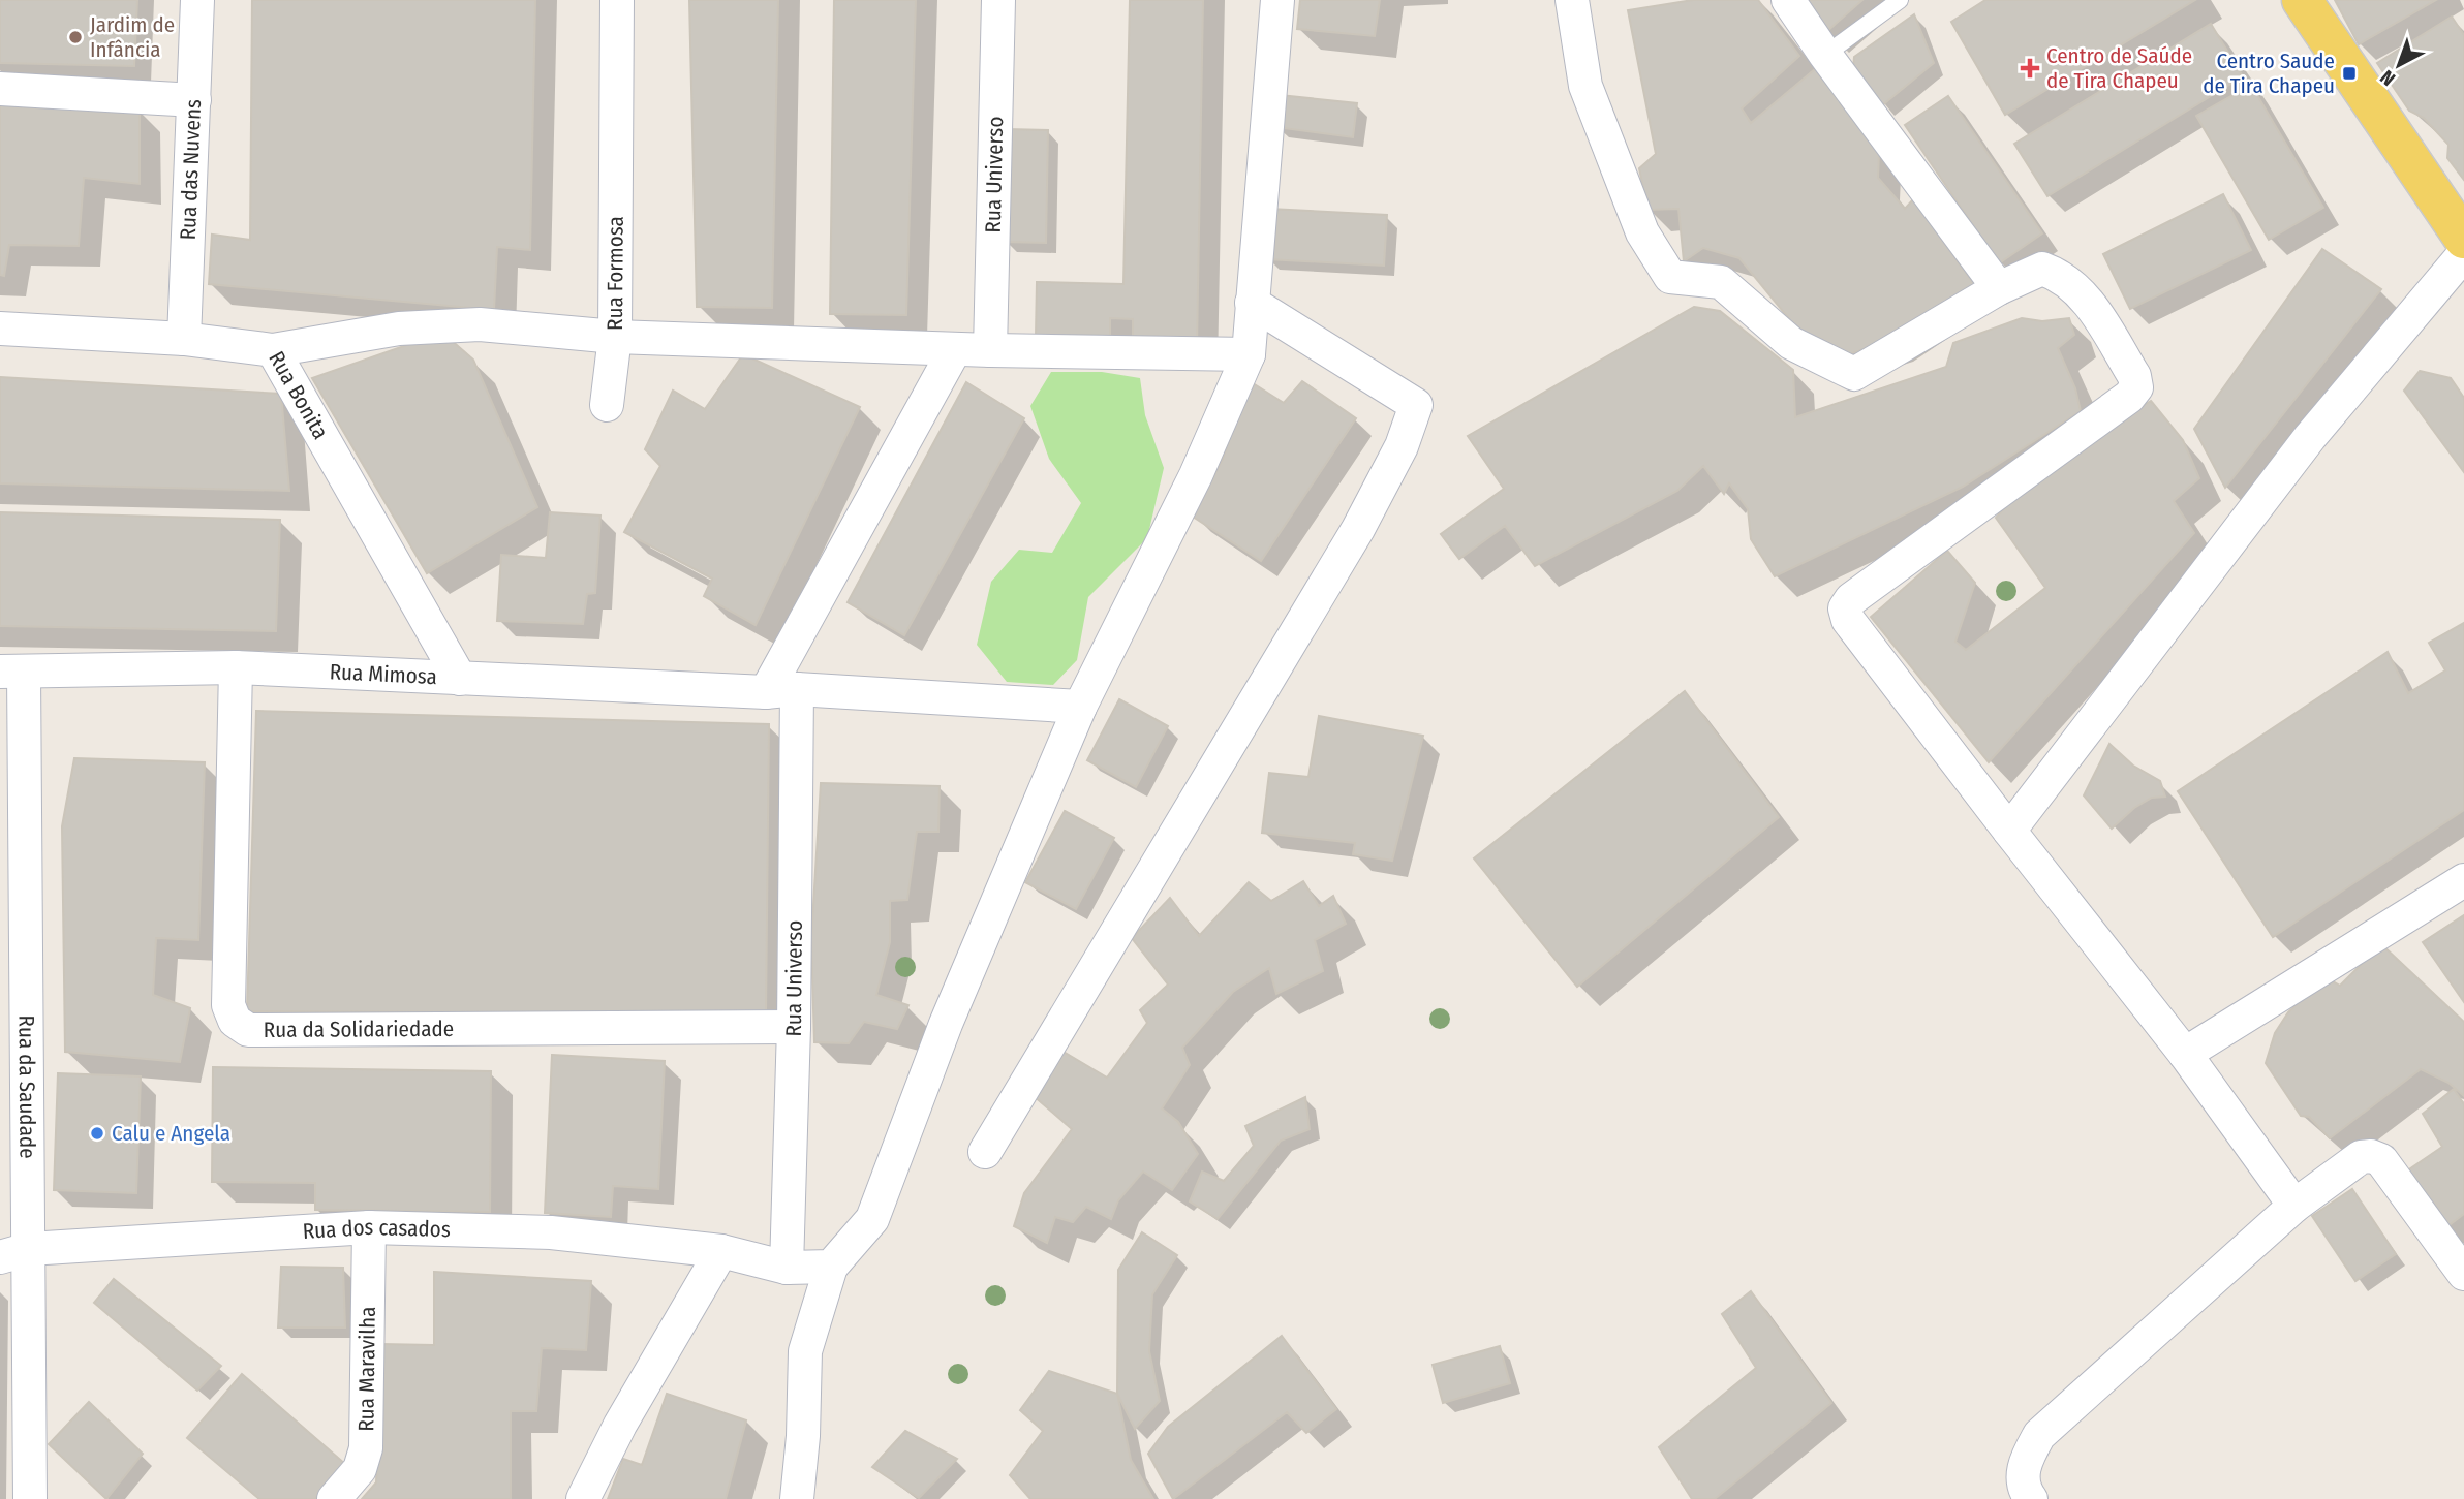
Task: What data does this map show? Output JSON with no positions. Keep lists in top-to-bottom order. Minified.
{"streets":{"street":["Rua das Nuvens","Rua Universo","Rua Formosa","Rua Bonita","Rua Mimosa","Rua da Solidariedade","Rua da Saudade","Rua dos casados","Rua Maravilha"]},"crossings":[["Rua das Nuvens","Rua Bonita"],["Rua Universo","Rua Formosa"],["Rua Universo","Rua Mimosa"],["Rua Universo","Rua da Solidariedade"],["Rua Universo","Rua dos casados"],["Rua Bonita","Rua Mimosa"],["Rua Mimosa","Rua da Solidariedade"],["Rua Mimosa","Rua da Saudade"],["Rua da Saudade","Rua dos casados"],["Rua dos casados","Rua Maravilha"]],"places":{"other":["Jardim de Infância","Calu e Angela"],"health":["Centro de Saúde de Tira Chapeu"],"transit":["Centro Saude de Tira Chapeu"]},"north":"bottom left"}
